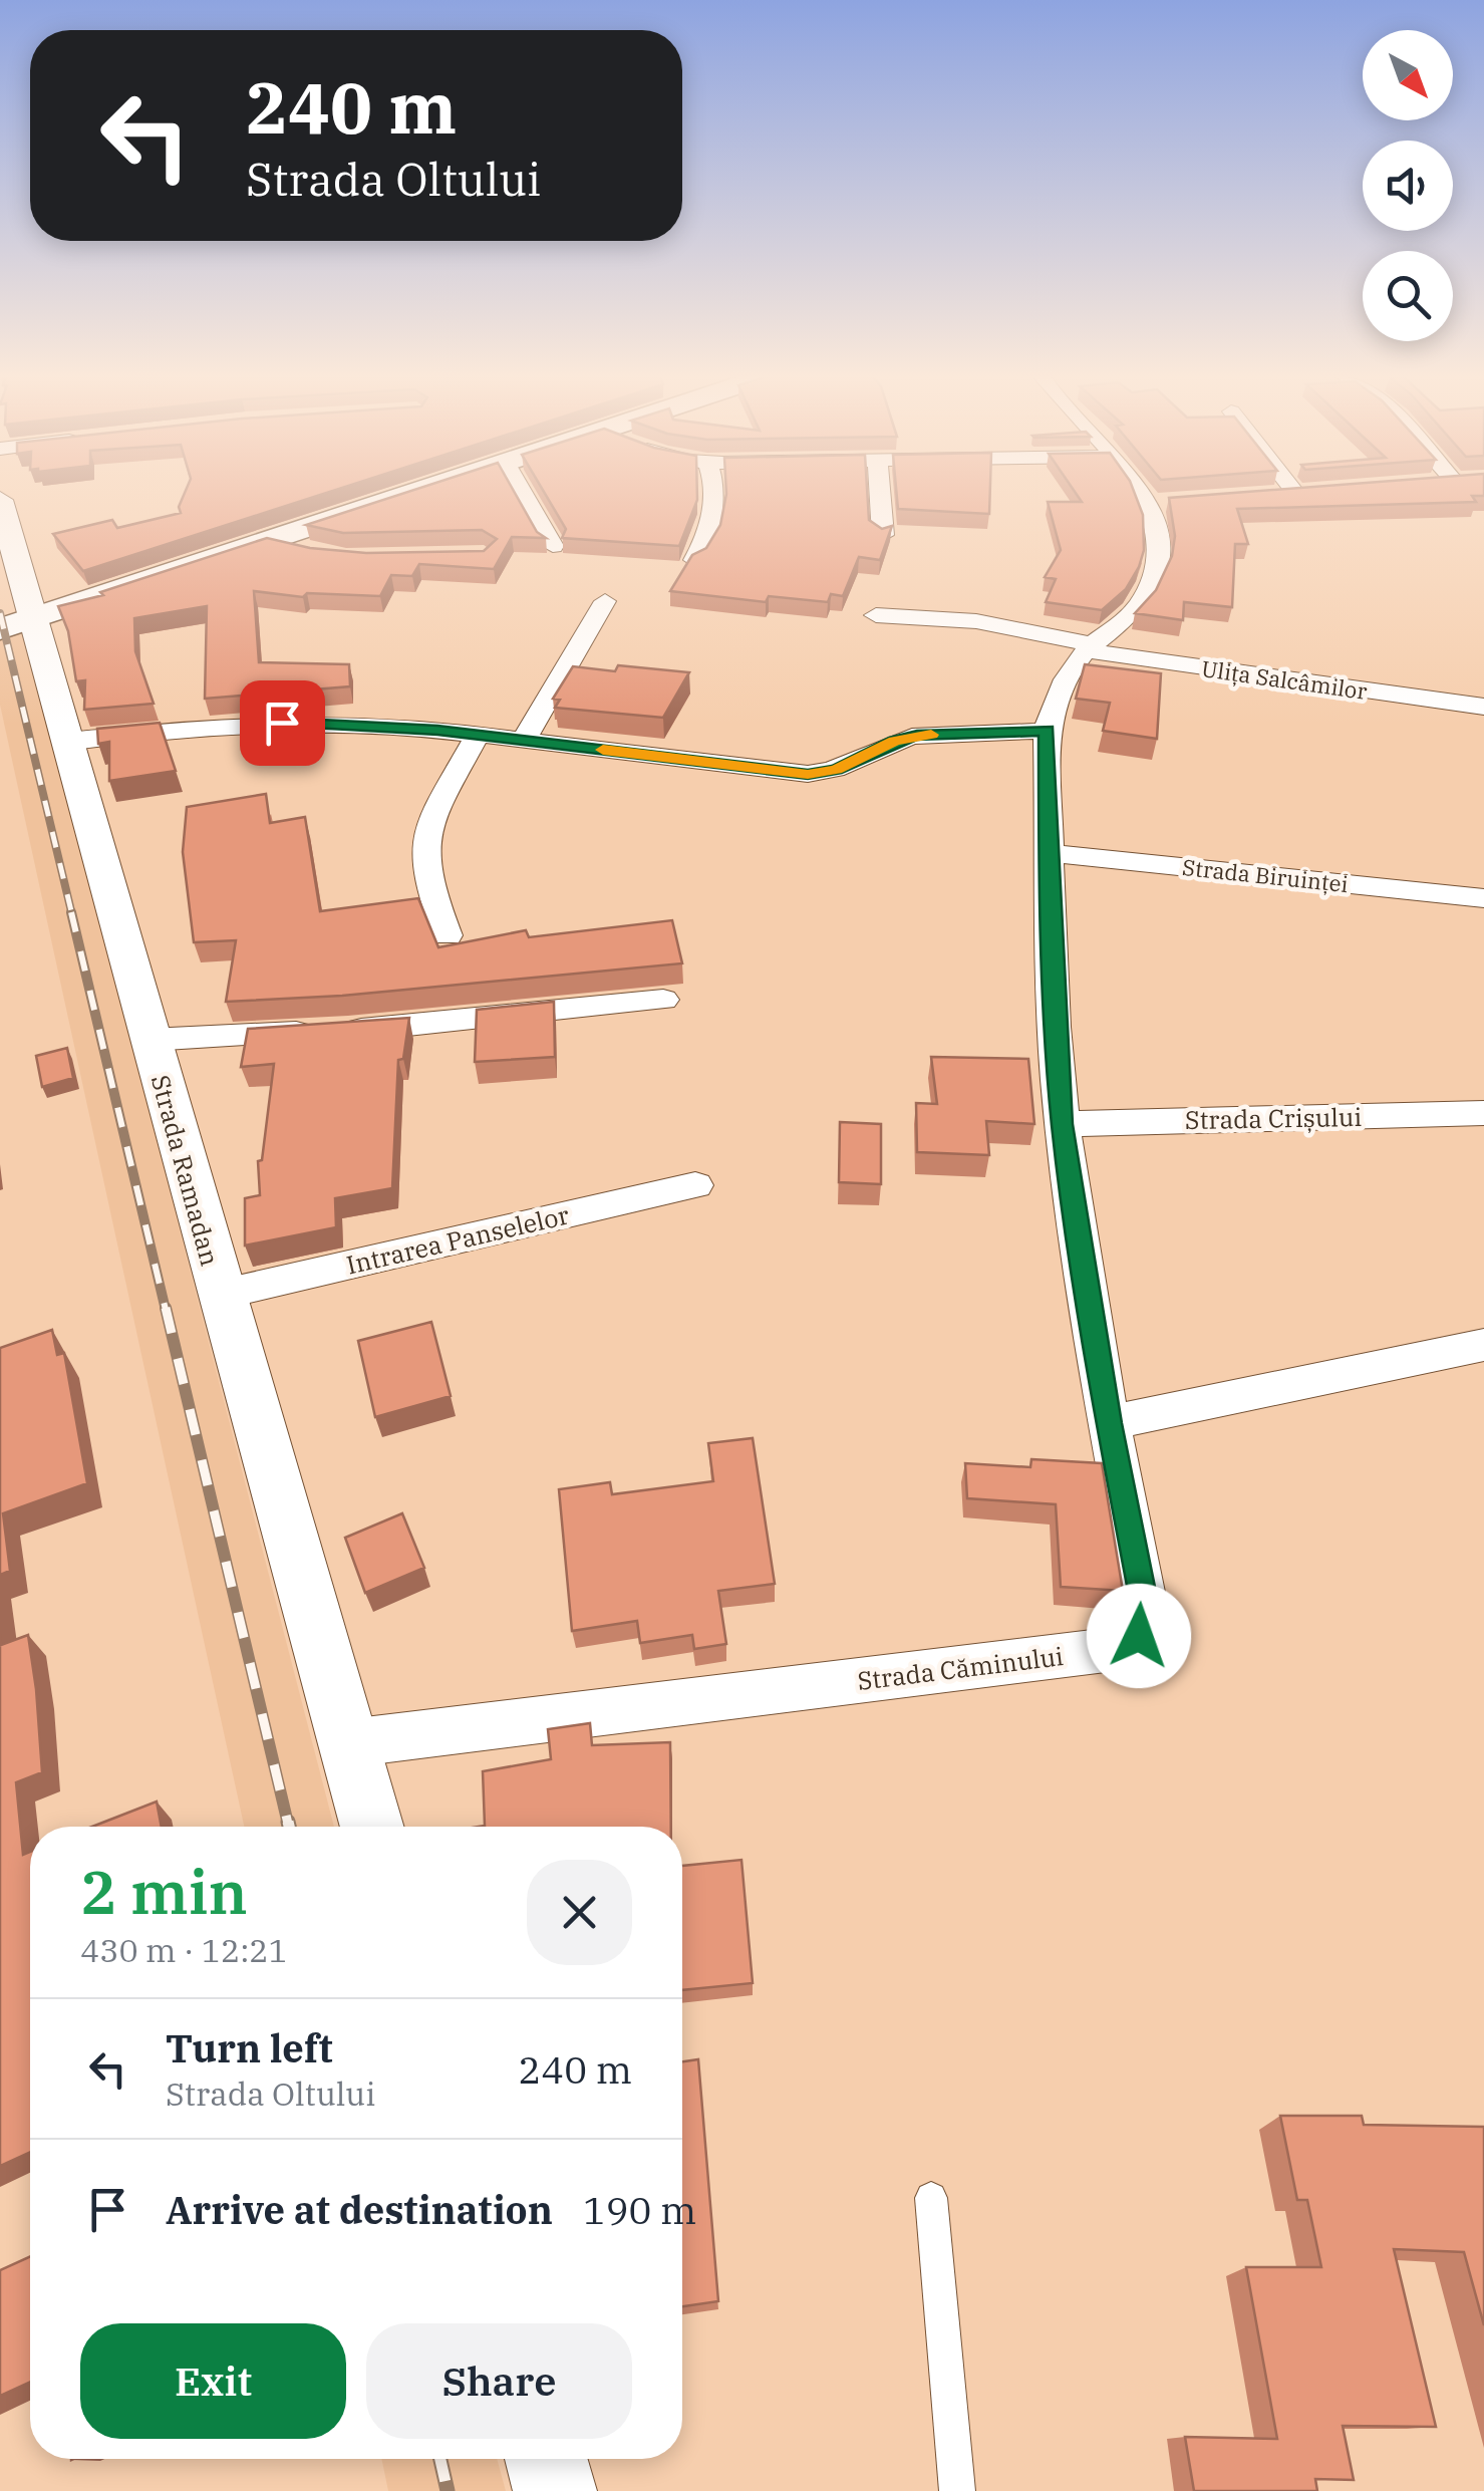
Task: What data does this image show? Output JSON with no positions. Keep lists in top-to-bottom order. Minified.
{"streets":{"street":["Ulița Salcâmilor","Strada Biruinței","Strada Crișului","Strada Ramadan","Intrarea Panselelor","Strada Căminului"]},"crossings":[["Strada Biruinței","Strada Căminului"],["Strada Crișului","Strada Căminului"],["Strada Ramadan","Intrarea Panselelor"],["Strada Ramadan","Strada Căminului"]],"north":"bottom right","page":{"turn":["240 m","Strada Oltului"],"heading":["2 min","430 m · 12:21"],"list":[{"name":"Turn left","note":"Strada Oltului","value":"240 m"},{"name":"Arrive at destination","value":"190 m"}],"buttons":["Exit","Share"]}}
